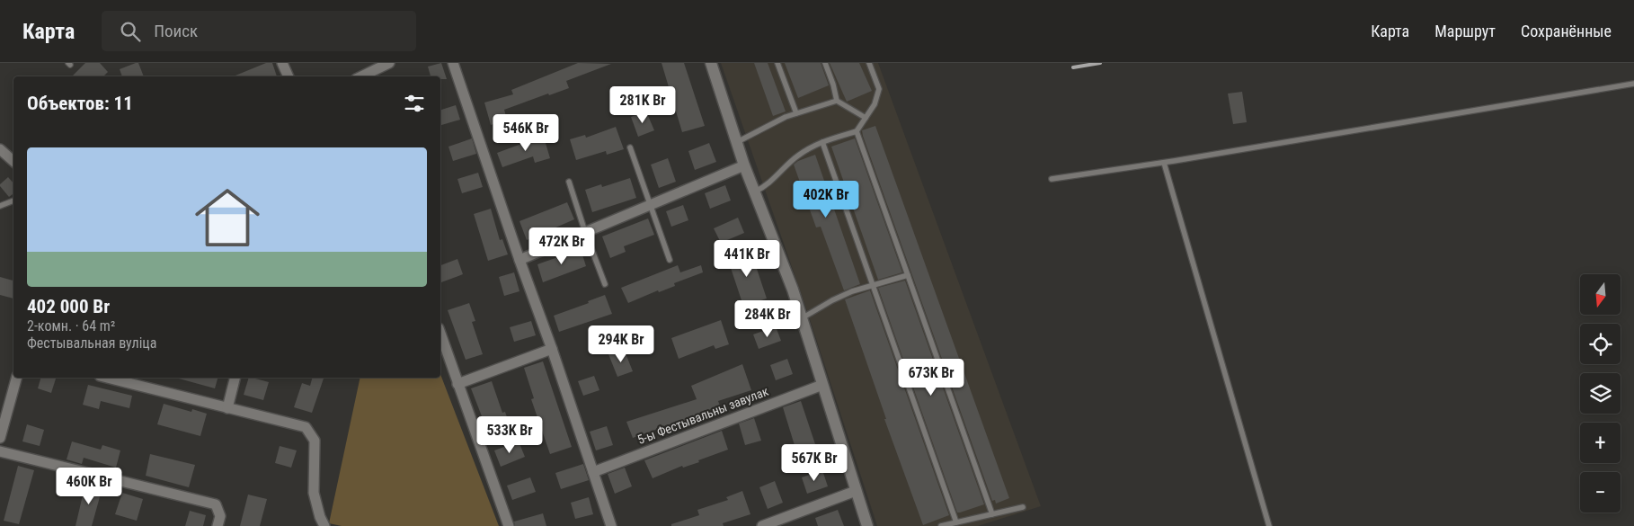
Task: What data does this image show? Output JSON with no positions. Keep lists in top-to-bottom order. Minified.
{"streets":{"street":["5-ы Фестывальны завулак"]},"north":"bottom","page":{"header":"Карта","search":"Поиск","nav":["Карта","Маршрут","Сохранённые"],"heading":"Объектов: 11","price":["281K Br","546K Br","402K Br","472K Br","441K Br","284K Br","294K Br","673K Br","533K Br","567K Br","460K Br"],"list":[{"name":"402 000 Br","note":"2-комн. · 64 m² · Фестывальная вуліца"}],"map_buttons":["+","−"]}}
